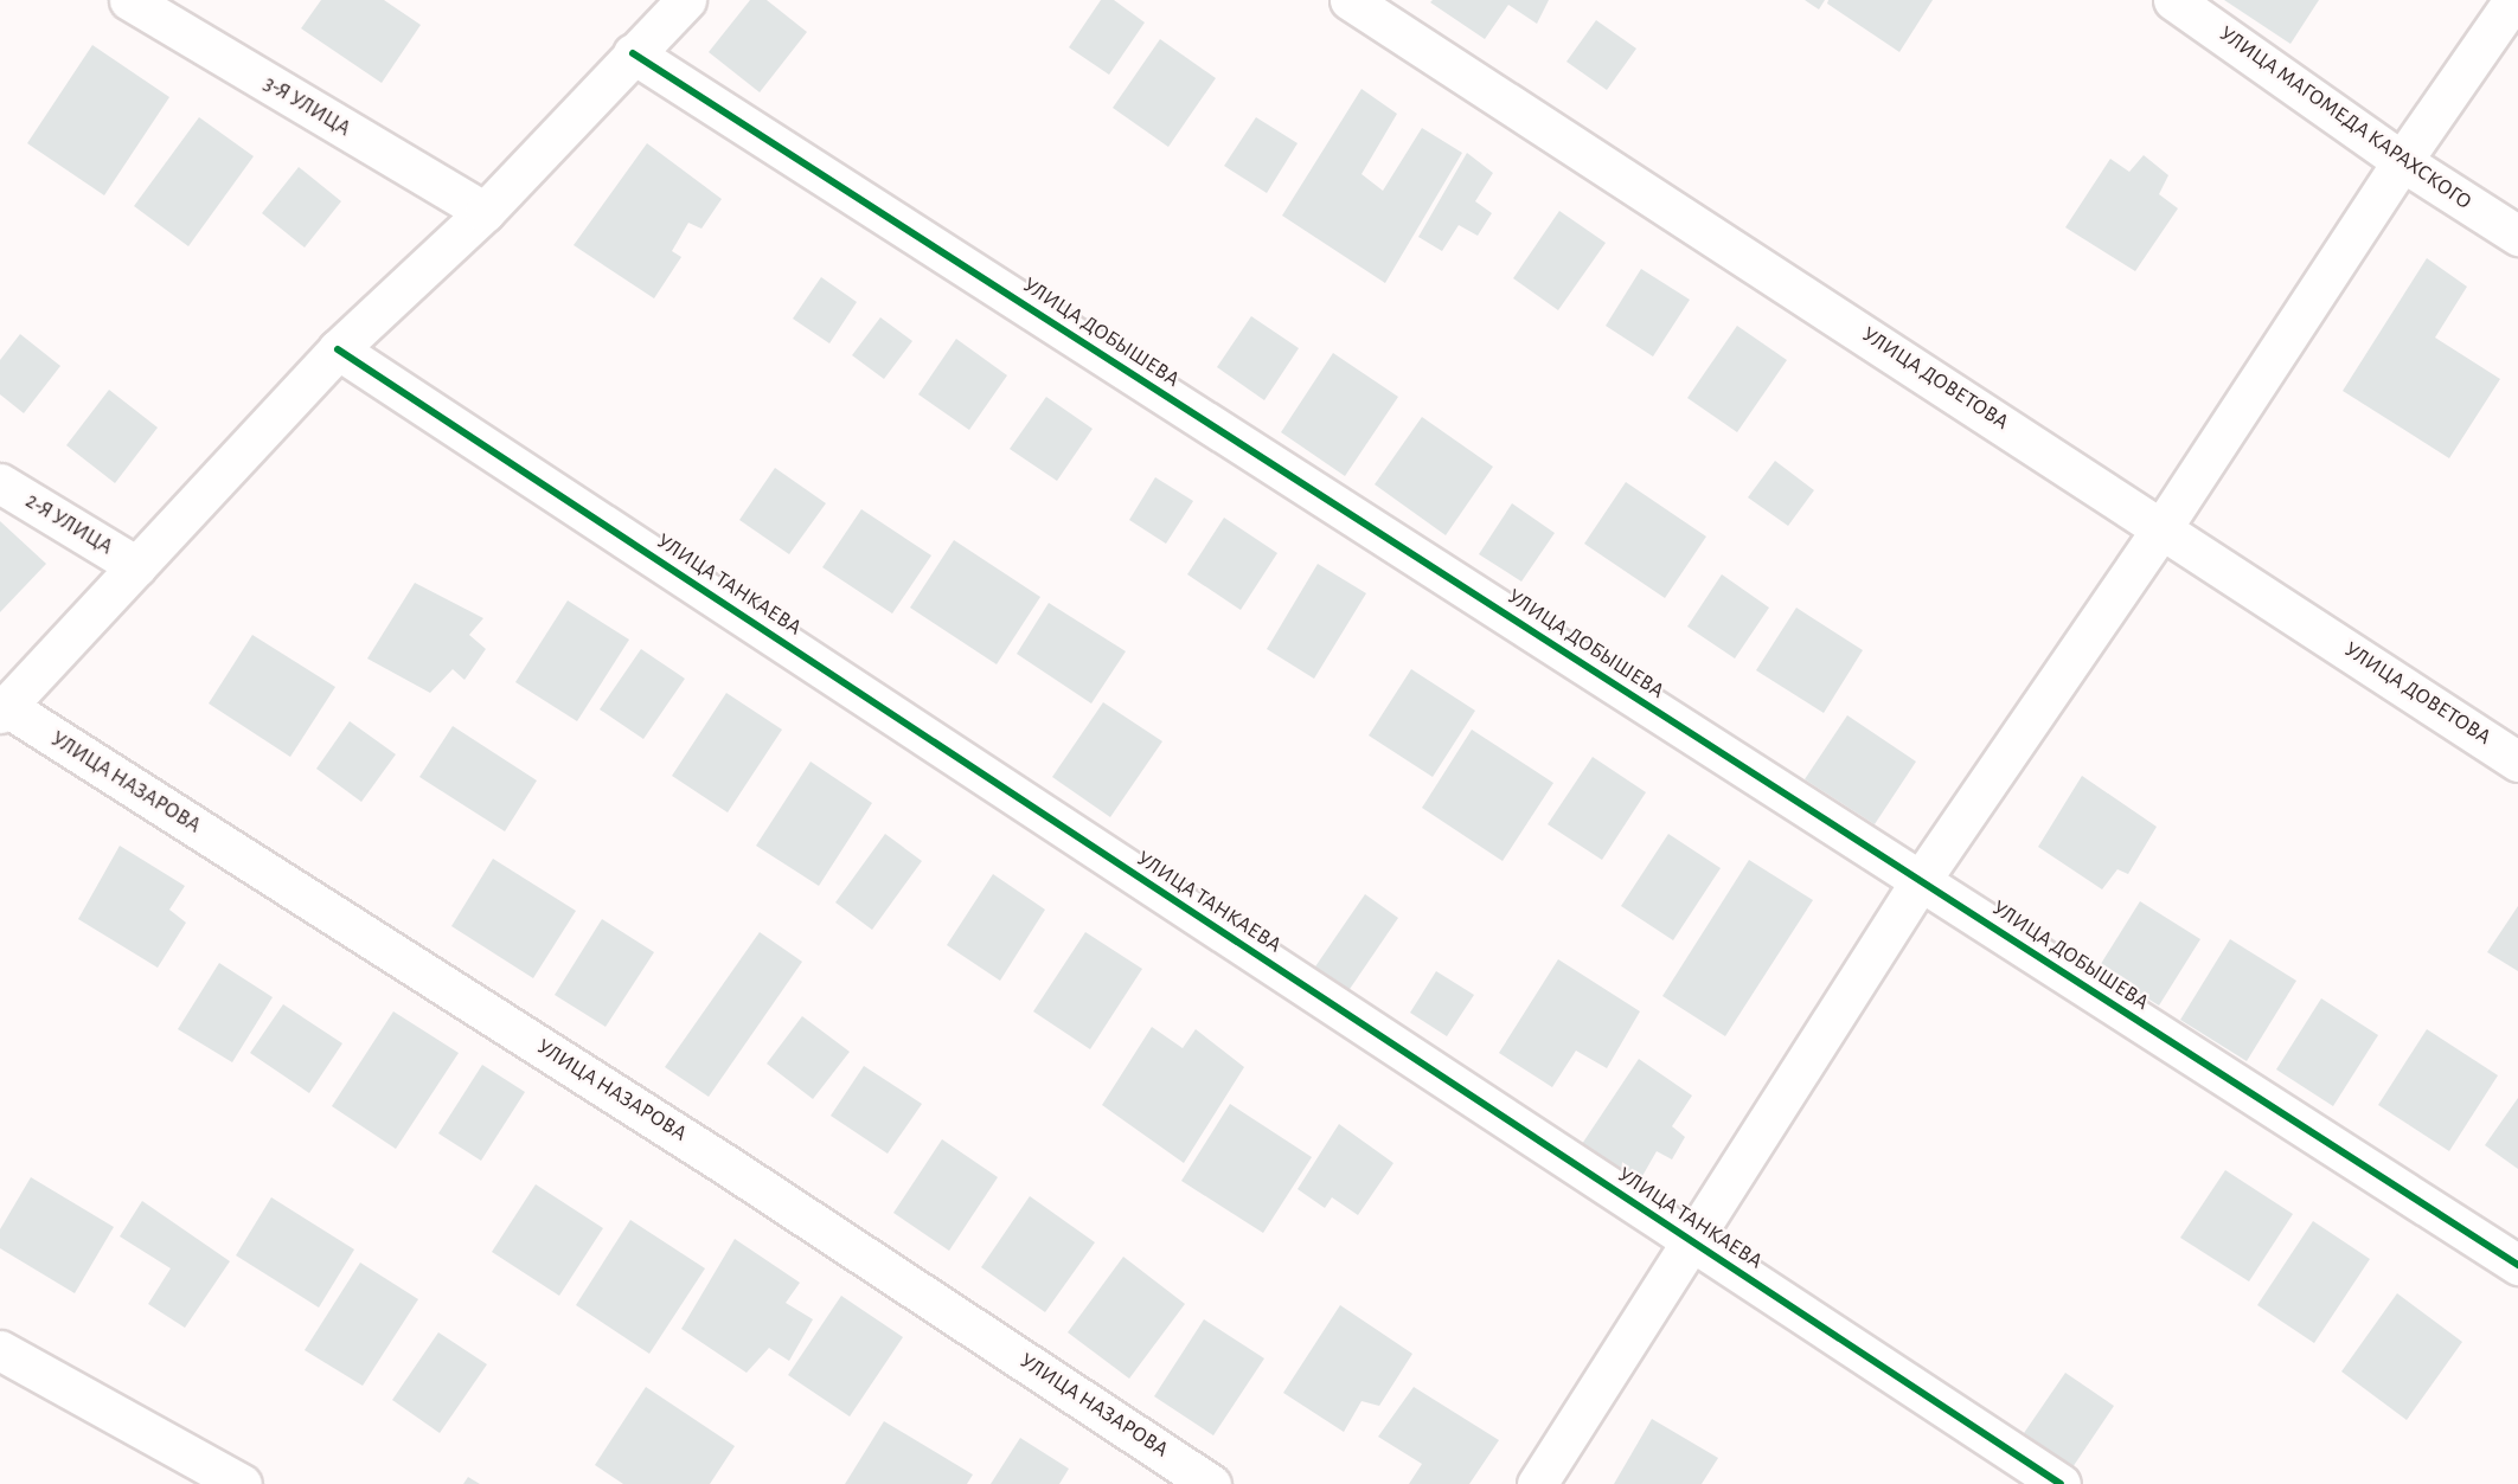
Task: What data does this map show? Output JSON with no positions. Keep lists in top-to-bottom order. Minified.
{"streets":{"street":["3-Я УЛИЦА","УЛИЦА МАГОМЕДА КАРАХСКОГО","УЛИЦА ДОБЫШЕВА","УЛИЦА ДОВЕТОВА","2-Я УЛИЦА","УЛИЦА ТАНКАЕВА","УЛИЦА НАЗАРОВА"]}}
